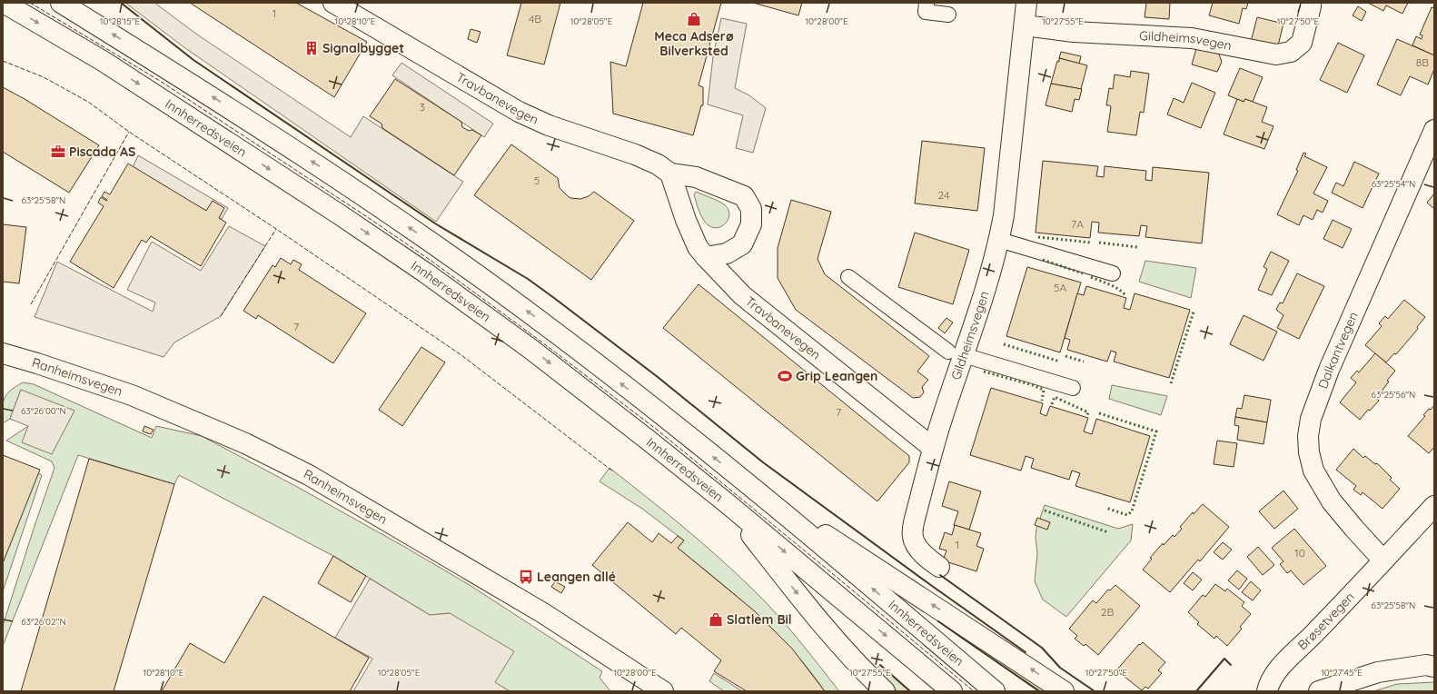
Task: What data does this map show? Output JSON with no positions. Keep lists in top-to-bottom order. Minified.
{"streets":{"main road":["Gildheimsvegen","Travbanevegen","Innherredsveien","Dalkantvegen","Ranheimsvegen","Brøsetvegen"]},"crossings":[["Gildheimsvegen","Travbanevegen"],["Dalkantvegen","Brøsetvegen"]],"places":{"shop":["Meca Adserø Bilverksted","Slatlem Bil"],"building":["Signalbygget"],"office":["Piscada AS"],"sports":["Grip Leangen"],"bus stop":["Leangen allé"]},"house_numbers":["1","4B","8B","3","5","24","7A","5A","7","7","1","10","2B"],"coordinates":["10°28'15\"E","10°28'10\"E","10°28'05\"E","10°28'00\"E","10°27'55\"E","10°27'50\"E","63°25'54\"N","63°25'58\"N","63°25'56\"N","63°26'00\"N","63°26'02\"N","10°27'45\"E"]}
